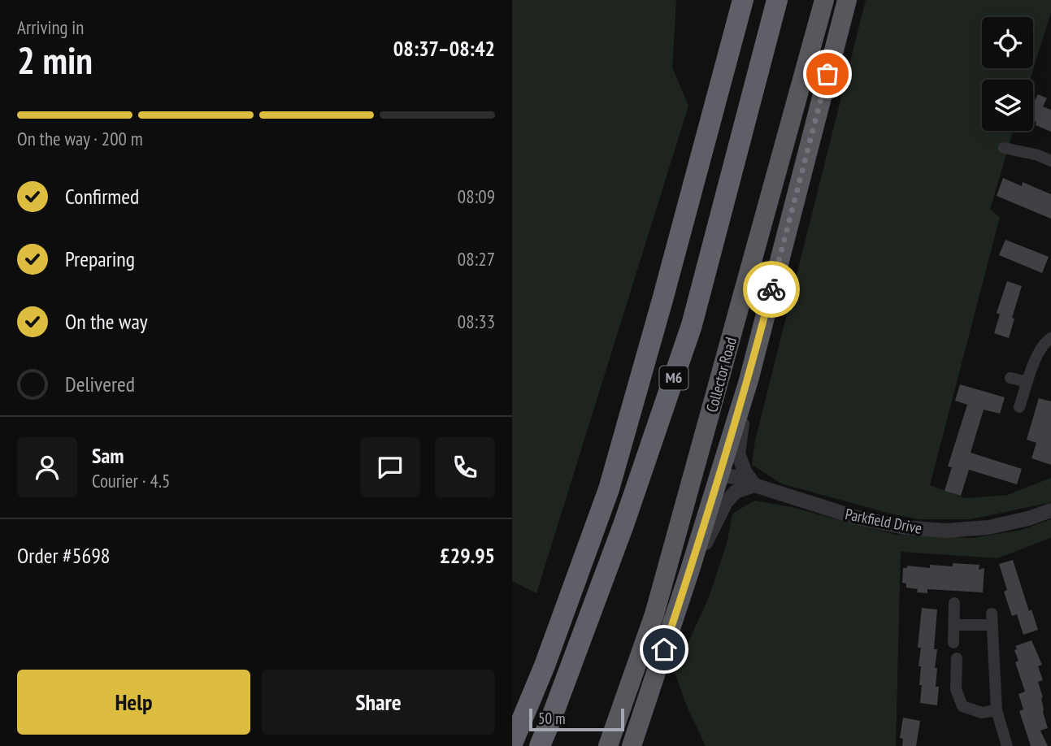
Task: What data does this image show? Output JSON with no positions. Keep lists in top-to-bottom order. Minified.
{"streets":{"highway":["Collector Road","M6"],"street":["Parkfield Drive"]},"crossings":[["Collector Road","Parkfield Drive"]],"scale_bar":"50 m","page":{"heading":["2 min","Arriving in","08:37–08:42"],"panel":["Sam","Courier · 4.5","Order #5698","£29.95"],"bar":"On the way · 200 m","list":[["Confirmed","08:09"],["Preparing","08:27"],["On the way","08:33"],"Delivered"],"buttons":["Help","Share"],"scale":"50 m"}}
